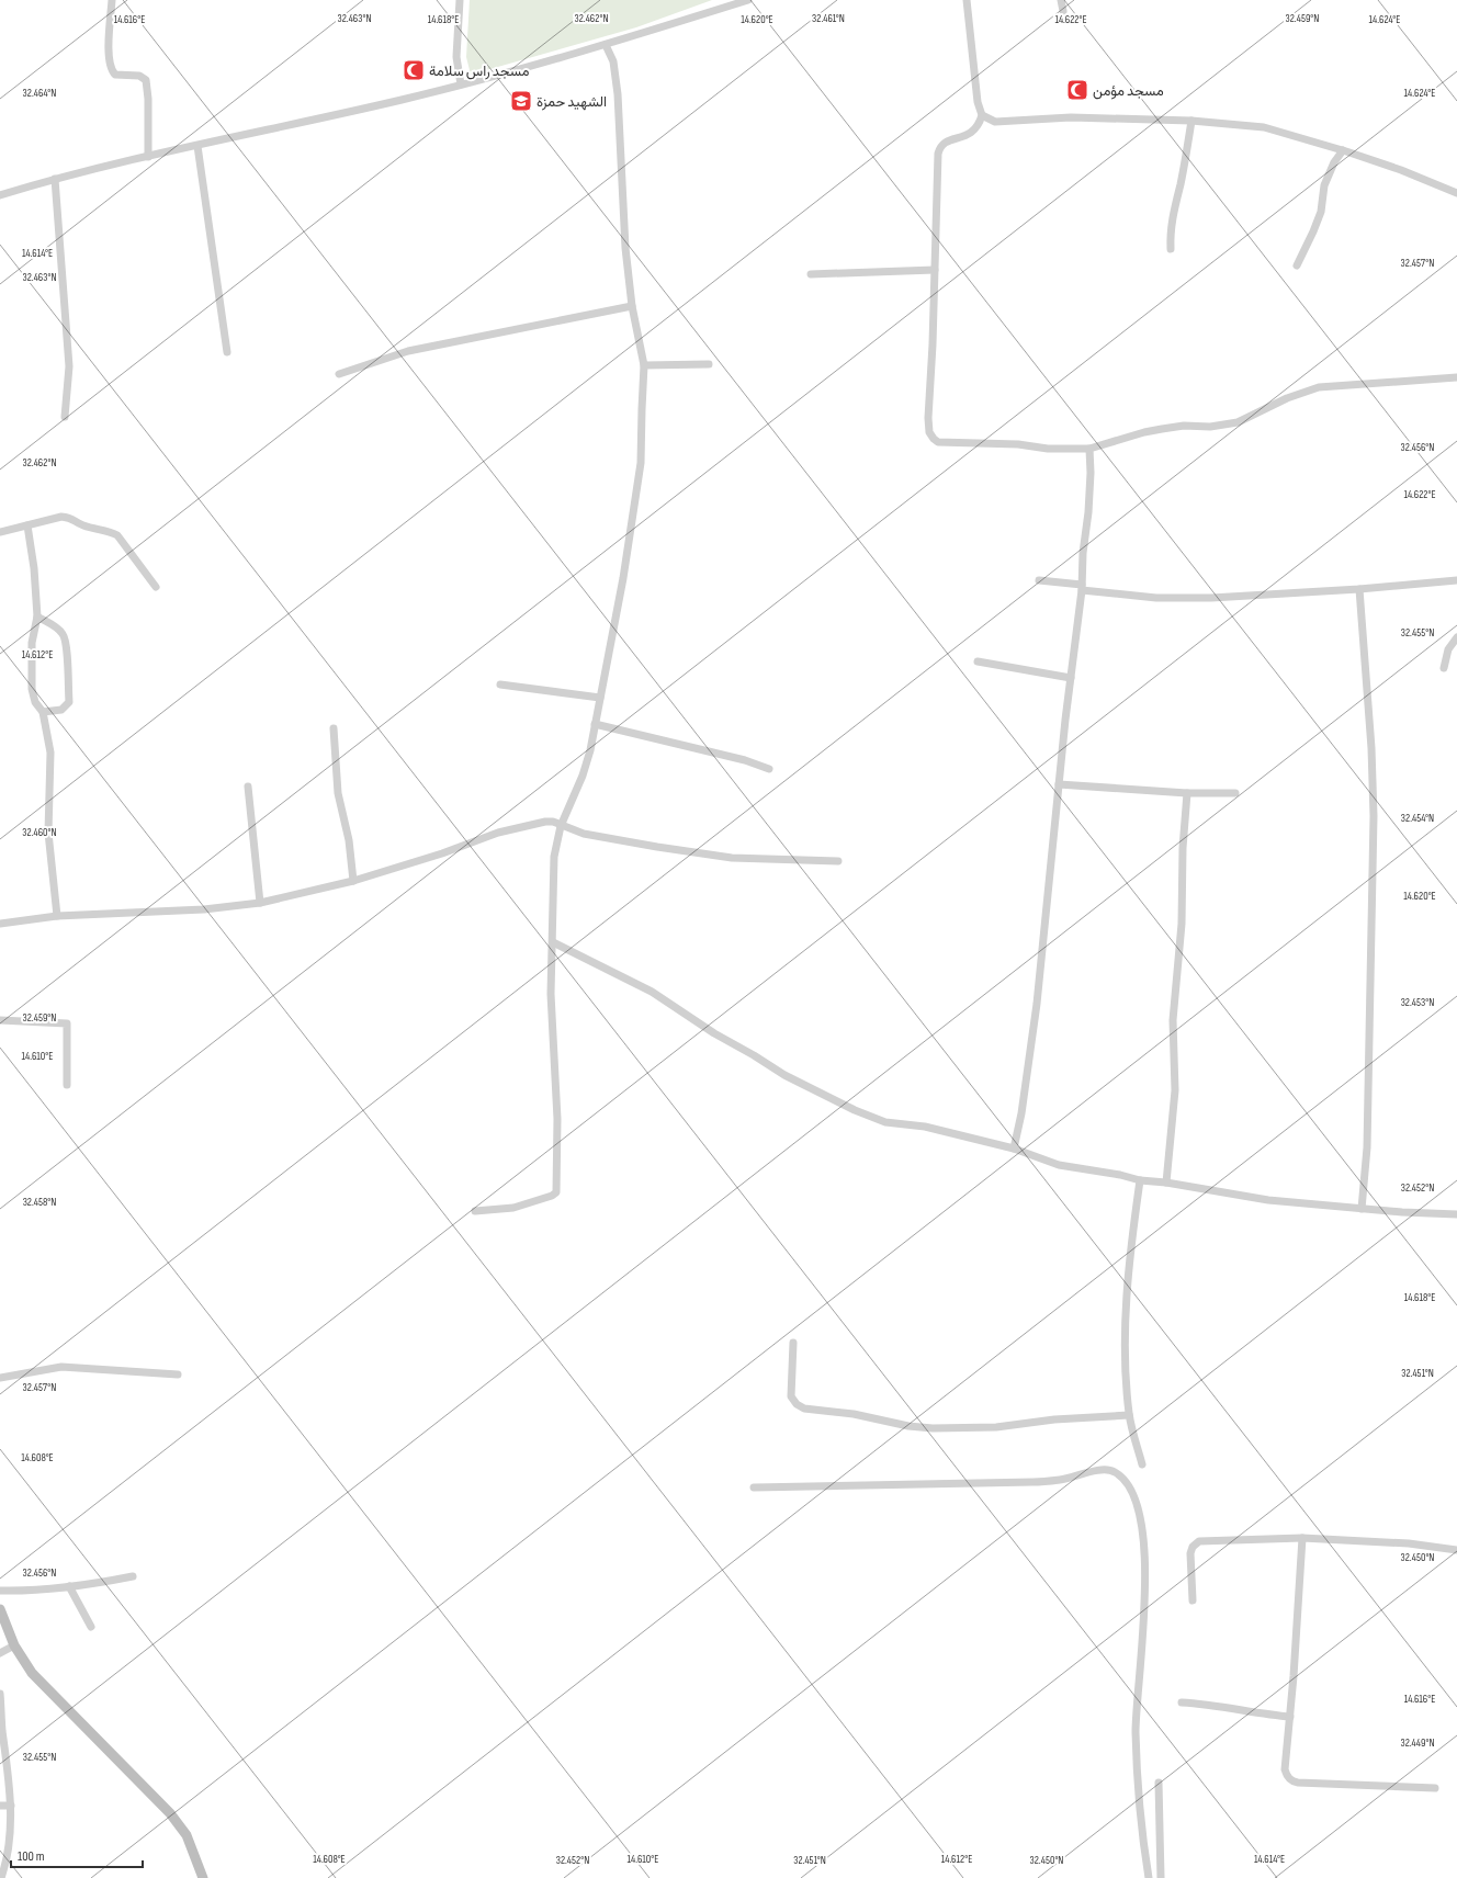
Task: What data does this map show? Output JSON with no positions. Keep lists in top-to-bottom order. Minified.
{"places":{"mosque":["مسجد راس سلامة","مسجد مؤمن"],"school or university":["الشهيد حمزة"]},"scale_bar":"100 m","coordinates":["32.463°N","32.462°N","32.461°N","32.459°N","14.616°E","14.618°E","14.620°E","14.622°E","14.624°E","32.464°N","14.614°E","32.457°N","32.456°N","32.455°N","14.612°E","32.454°N","32.460°N","32.453°N","14.610°E","32.452°N","32.458°N","32.451°N","14.608°E","32.450°N","32.449°N"]}
